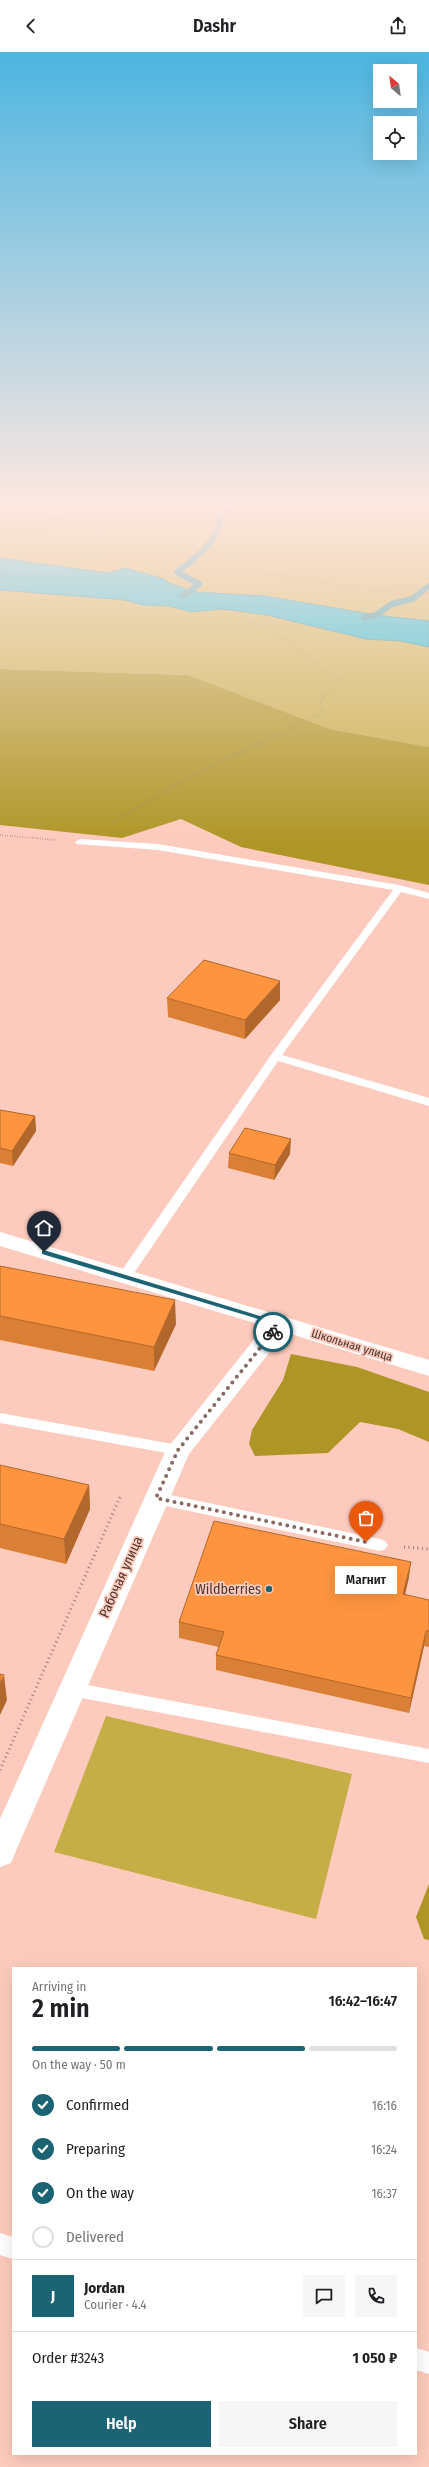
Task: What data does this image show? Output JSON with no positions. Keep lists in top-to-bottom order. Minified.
{"streets":{"street":["Школьная улица","Рабочая улица"]},"crossings":[["Школьная улица","Рабочая улица"]],"places":["Магнит","Wildberries"],"north":"top left","page":{"header":"Dashr","bubble":"Магнит","heading":["2 min","Arriving in","16:42–16:47"],"panel":["Jordan","Courier · 4.4","Order #3243","1 050 ₽"],"bar":"On the way · 50 m","list":[["Confirmed","16:16"],["Preparing","16:24"],["On the way","16:37"],"Delivered"],"round":"J","buttons":["Help","Share"]}}
